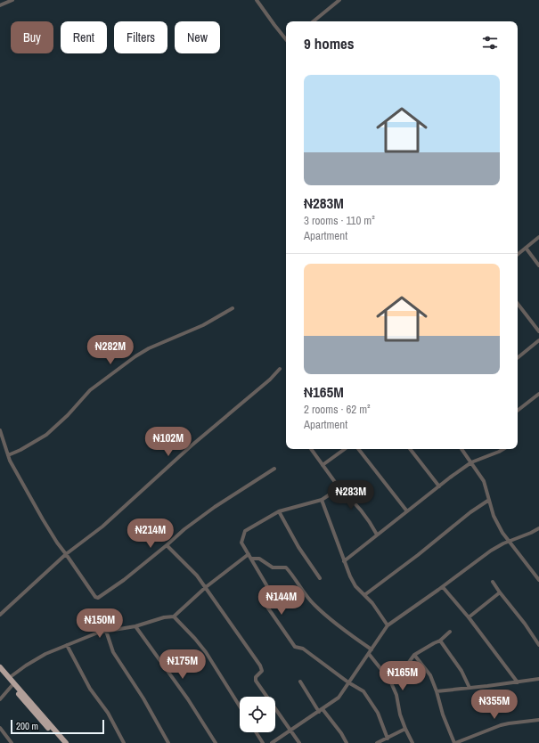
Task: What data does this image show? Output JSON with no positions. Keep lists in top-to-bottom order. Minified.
{"scale_bar":"200 m","page":{"chip":["Buy","Rent","Filters","New"],"heading":"9 homes","list":[{"name":"₦283M","note":"3 rooms · 110 m² · Apartment"},{"name":"₦165M","note":"2 rooms · 62 m² · Apartment"}],"price":["₦282M","₦102M","₦283M","₦214M","₦144M","₦150M","₦175M","₦165M","₦355M"],"scale":"200 m"}}
